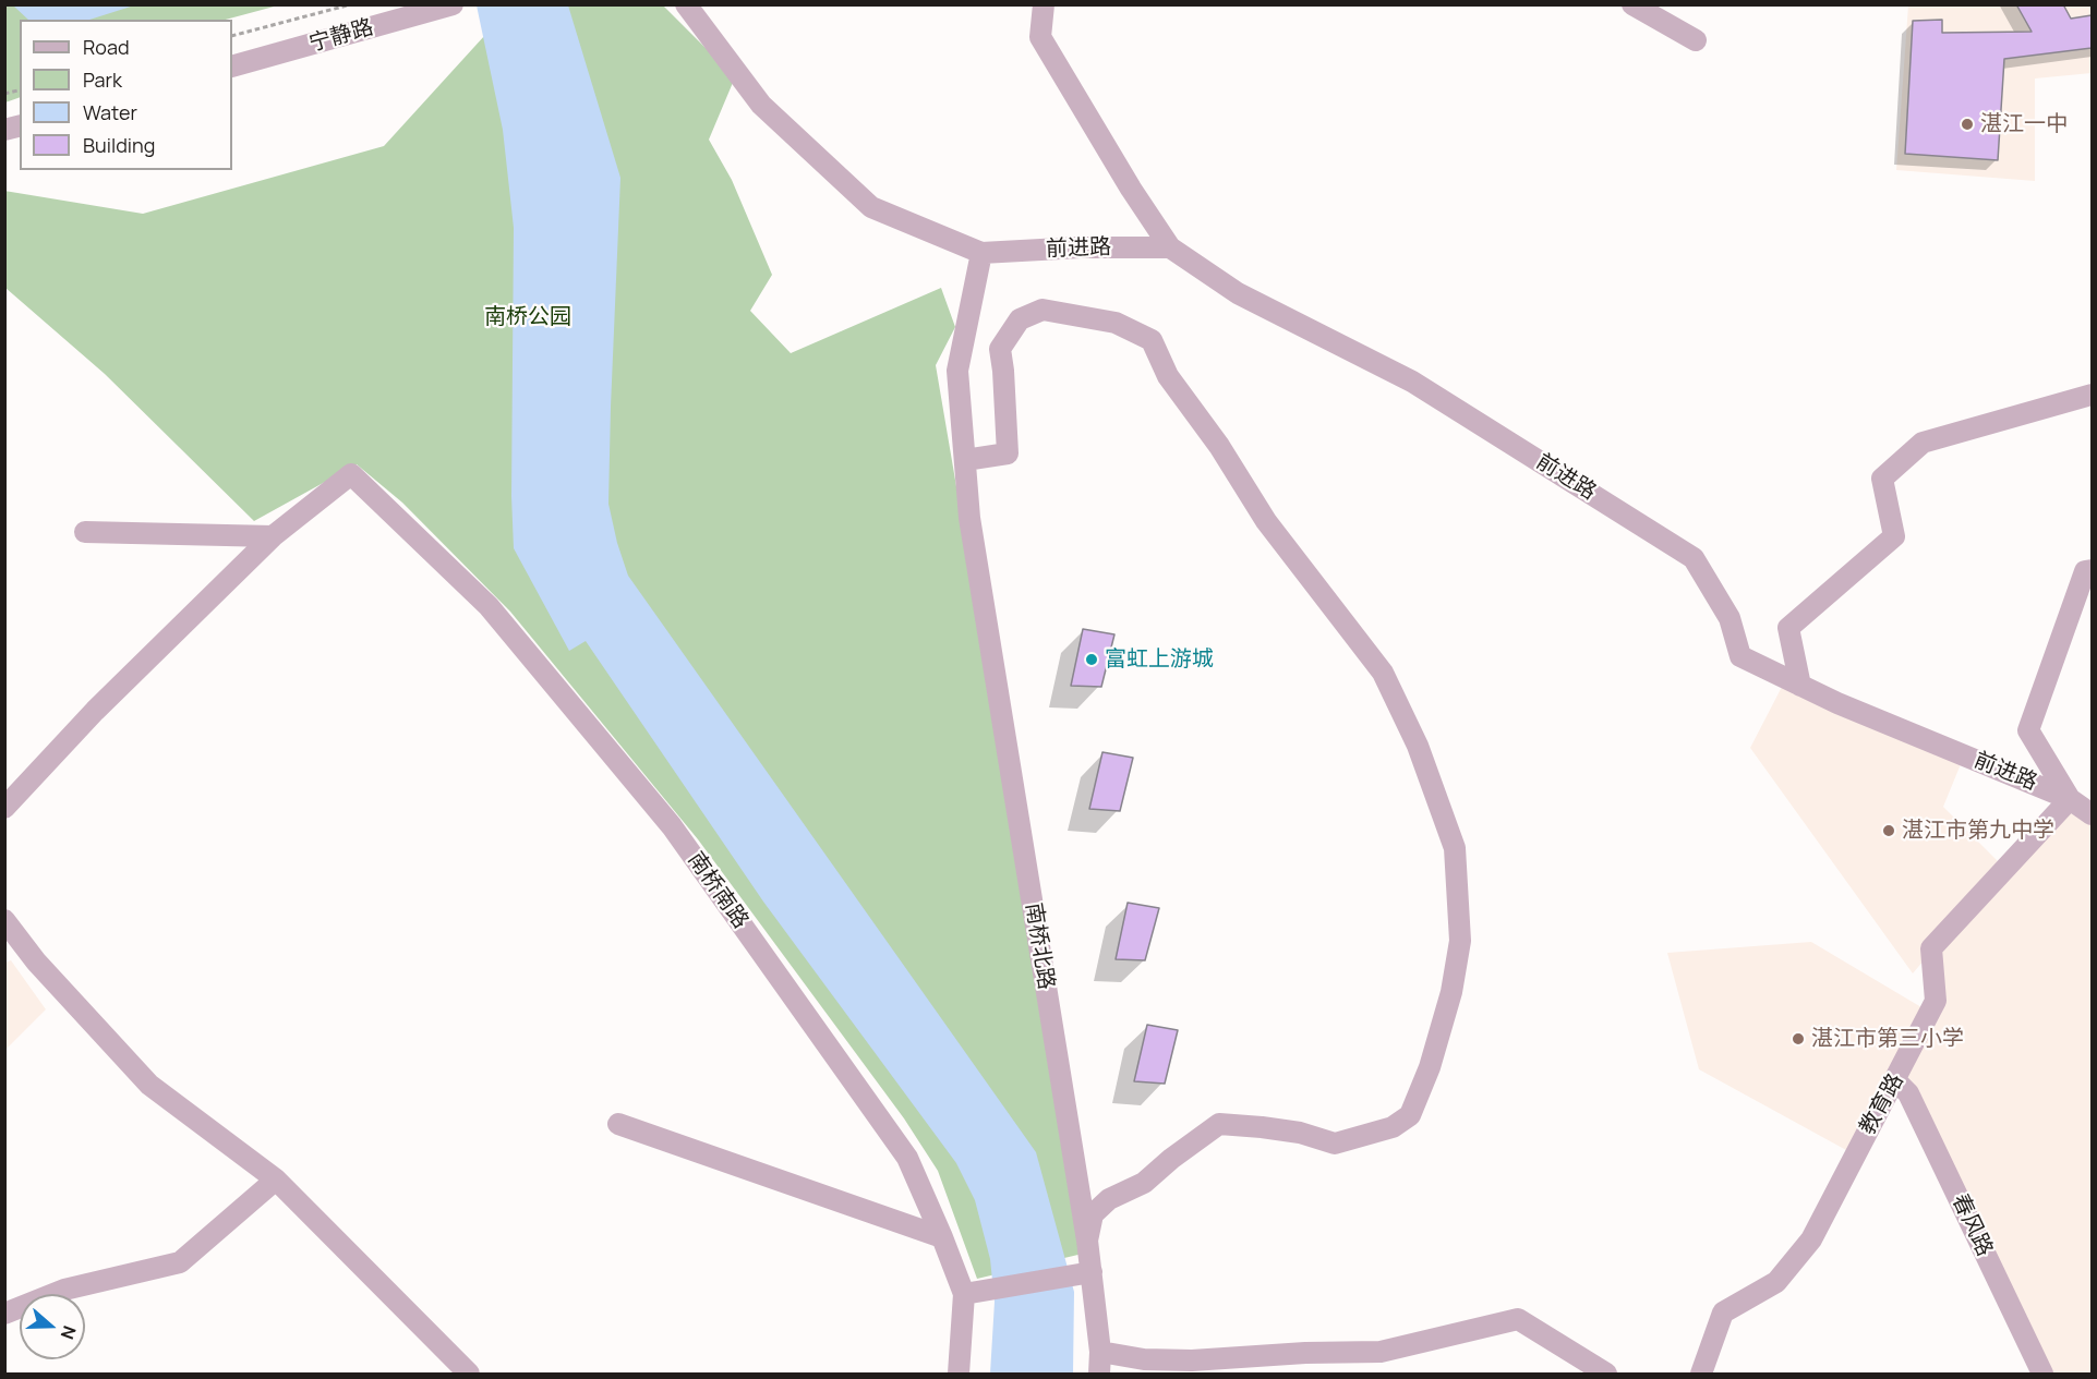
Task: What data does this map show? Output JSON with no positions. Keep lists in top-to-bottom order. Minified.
{"streets":{"street":["宁静路","前进路","南桥南路","南桥北路","教育路","春风路"]},"crossings":[["前进路","南桥北路"],["前进路","教育路"],["教育路","春风路"]],"parks":["南桥公园"],"places":["湛江一中","富虹上游城","湛江市第九中学","湛江市第三小学"],"legend":["Road","Park","Water","Building"],"north":"right"}
